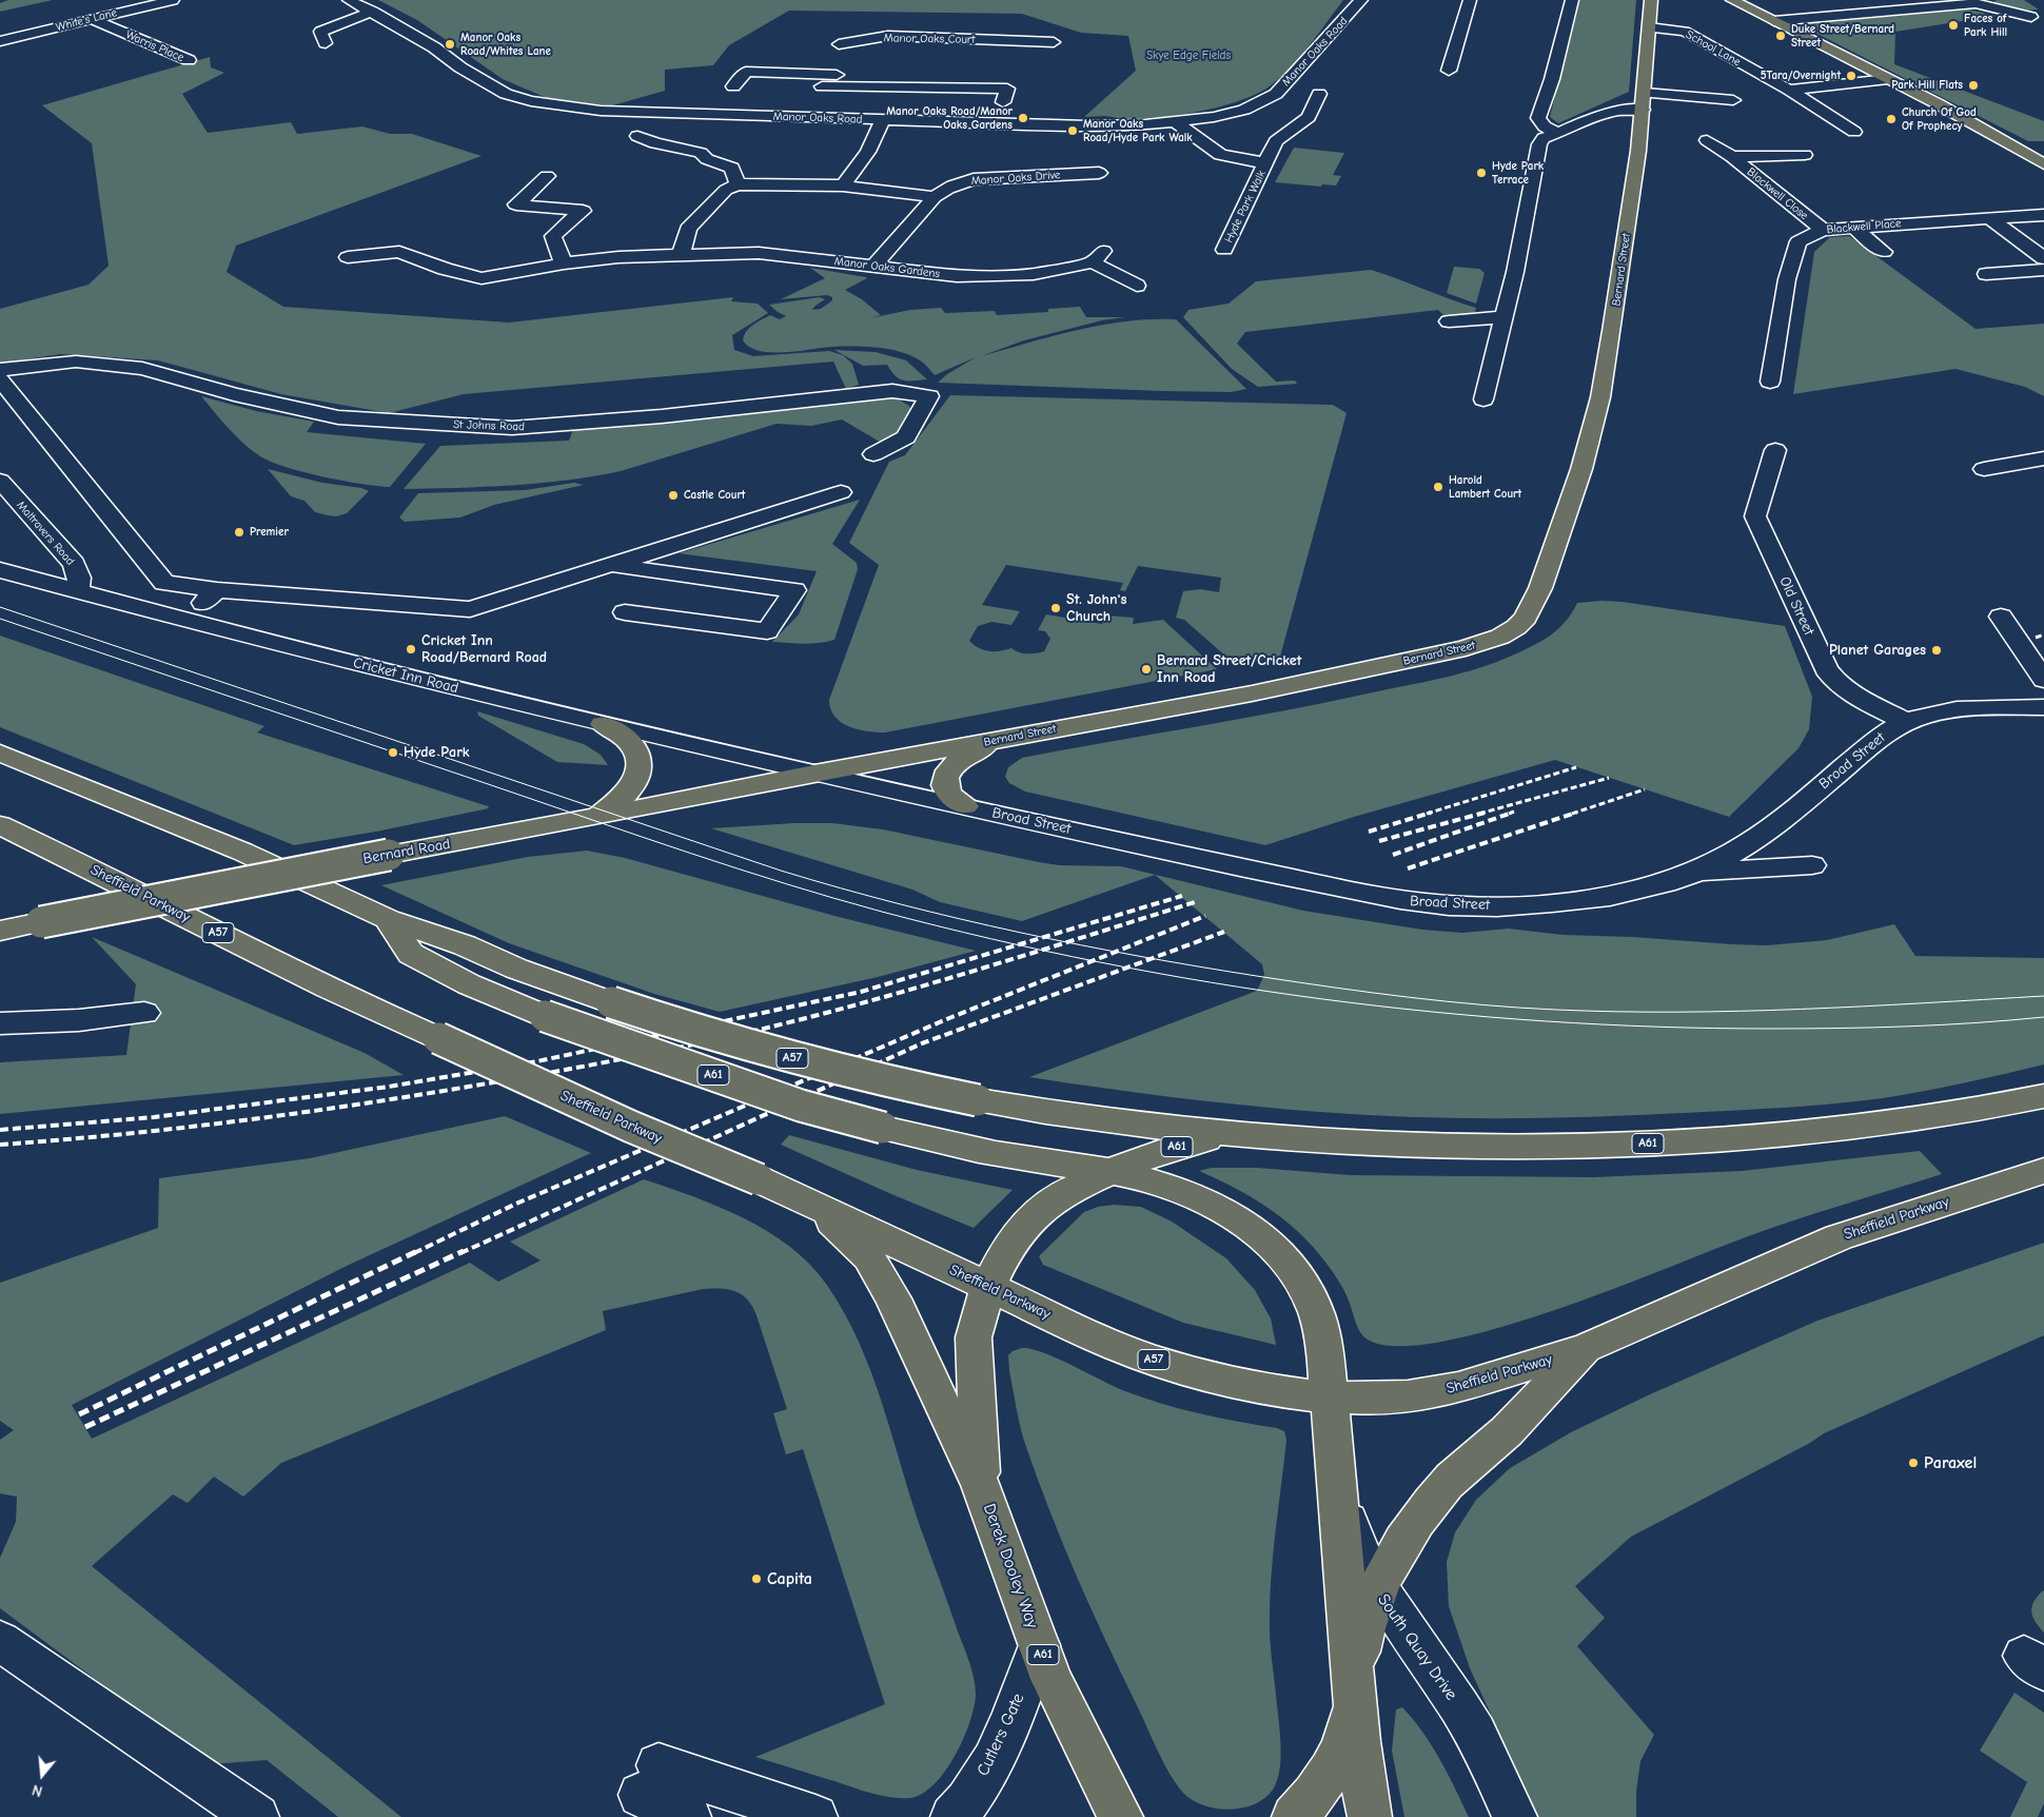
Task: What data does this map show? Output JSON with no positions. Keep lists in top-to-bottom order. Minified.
{"streets":{"main road":["Bernard Street","Bernard Road","Sheffield Parkway","A57","A61","Derek Dooley Way"],"street":["White's Lane","Manor Oaks Court","Warris Place","School Lane","Manor Oaks Road","Manor Oaks Drive","Blackwell Close","Hyde Park Walk","Blackwell Place","Manor Oaks Gardens","St Johns Road","Maltravers Road","Old Street","Cricket Inn Road","Broad Street","South Quay Drive","Cutlers Gate"]},"crossings":[["White's Lane","Warris Place"],["School Lane","Bernard Street"],["Manor Oaks Road","Hyde Park Walk"],["Manor Oaks Drive","Manor Oaks Gardens"],["Blackwell Close","Blackwell Place"],["Bernard Street","Cricket Inn Road"],["Bernard Street","Broad Street"],["Bernard Street","Bernard Road"],["Maltravers Road","Cricket Inn Road"],["Old Street","Broad Street"],["Cricket Inn Road","Broad Street"],["Cricket Inn Road","Bernard Road"],["Broad Street","Bernard Road"],["Sheffield Parkway","A61"],["A57","A61"],["A61","Derek Dooley Way"],["A61","South Quay Drive"],["Derek Dooley Way","Cutlers Gate"]],"parks":["Skye Edge Fields"],"places":["Faces of Park Hill","Duke Street/Bernard Street","Manor Oaks Road/Whites Lane","5Tara/Overnight","Park Hill Flats","Manor Oaks Road/Manor Oaks Gardens","Church Of God Of Prophecy","Manor Oaks Road/Hyde Park Walk","Hyde Park Terrace","Harold Lambert Court","Castle Court","Premier","St. John's Church","Cricket Inn Road/Bernard Road","Planet Garages","Bernard Street/Cricket Inn Road","Hyde Park","Paraxel","Capita"],"north":"bottom"}
